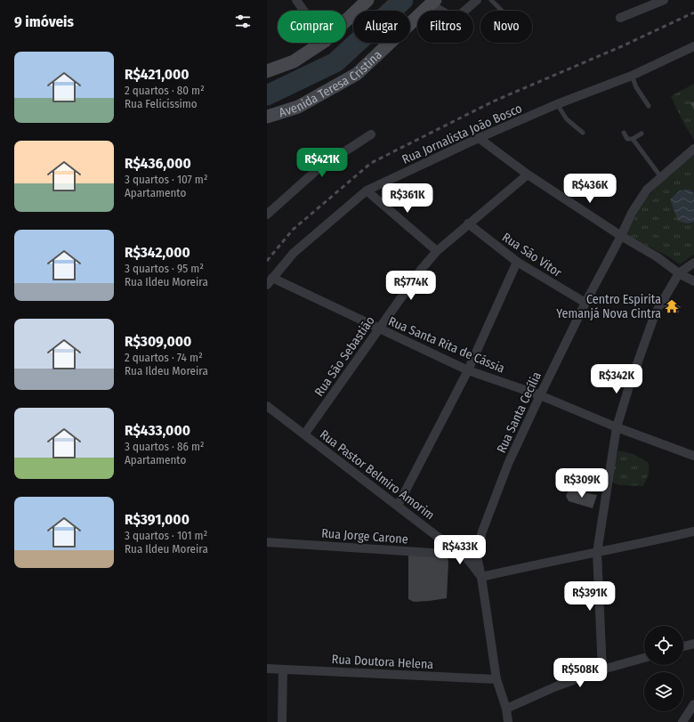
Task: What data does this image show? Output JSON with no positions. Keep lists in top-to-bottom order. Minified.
{"streets":{"main road":["Avenida Teresa Cristina"],"street":["Rua Jornalista João Bosco","Rua São Vitor","Rua Santa Rita de Cássia","Rua São Sebastião","Rua Santa Cecília","Rua Pastor Belmiro Amorim","Rua Jorge Carone","Rua Doutora Helena"]},"crossings":[["Rua Jornalista João Bosco","Rua Santa Rita de Cássia"],["Rua São Vitor","Rua São Sebastião"],["Rua São Vitor","Rua Santa Cecília"],["Rua Santa Rita de Cássia","Rua São Sebastião"],["Rua Santa Rita de Cássia","Rua Santa Cecília"],["Rua São Sebastião","Rua Pastor Belmiro Amorim"],["Rua Santa Cecília","Rua Pastor Belmiro Amorim"],["Rua Santa Cecília","Rua Doutora Helena"],["Rua Pastor Belmiro Amorim","Rua Jorge Carone"]],"places":{"temple":["Centro Espirita Yemanjá Nova Cintra"]},"page":{"heading":"9 imóveis","chip":["Comprar","Alugar","Filtros","Novo"],"list":[{"name":"R$421,000","note":"2 quartos · 80 m² · Rua Felicíssimo"},{"name":"R$436,000","note":"3 quartos · 107 m² · Apartamento"},{"name":"R$342,000","note":"3 quartos · 95 m² · Rua Ildeu Moreira"},{"name":"R$309,000","note":"2 quartos · 74 m² · Rua Ildeu Moreira"},{"name":"R$433,000","note":"3 quartos · 86 m² · Apartamento"},{"name":"R$391,000","note":"3 quartos · 101 m² · Rua Ildeu Moreira"}],"price":["R$421K","R$436K","R$361K","R$774K","R$342K","R$309K","R$433K","R$391K","R$508K"]}}
